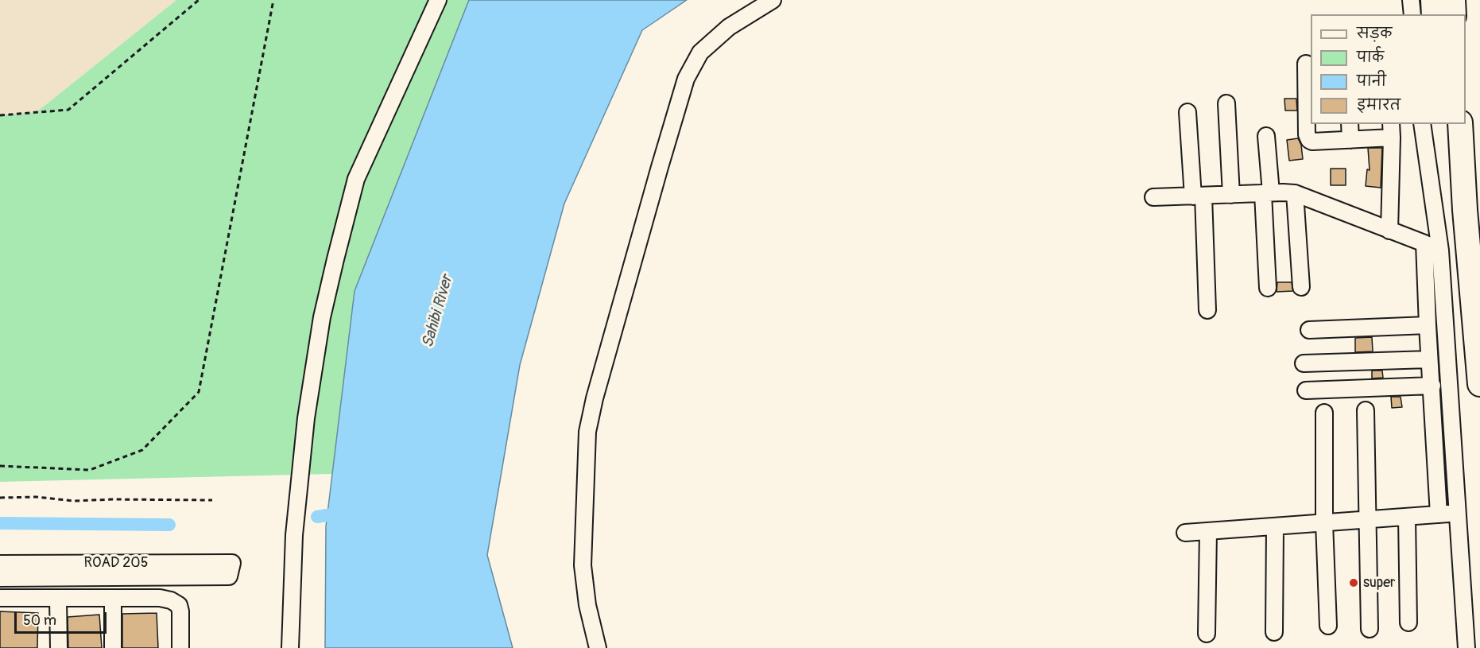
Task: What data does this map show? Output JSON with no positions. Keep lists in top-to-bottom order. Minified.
{"streets":{"street":["ROAD 205"]},"water":["Sahibi River"],"places":["super"],"legend":["सड़क","पार्क","पानी","इमारत"],"scale_bar":"50 m"}
